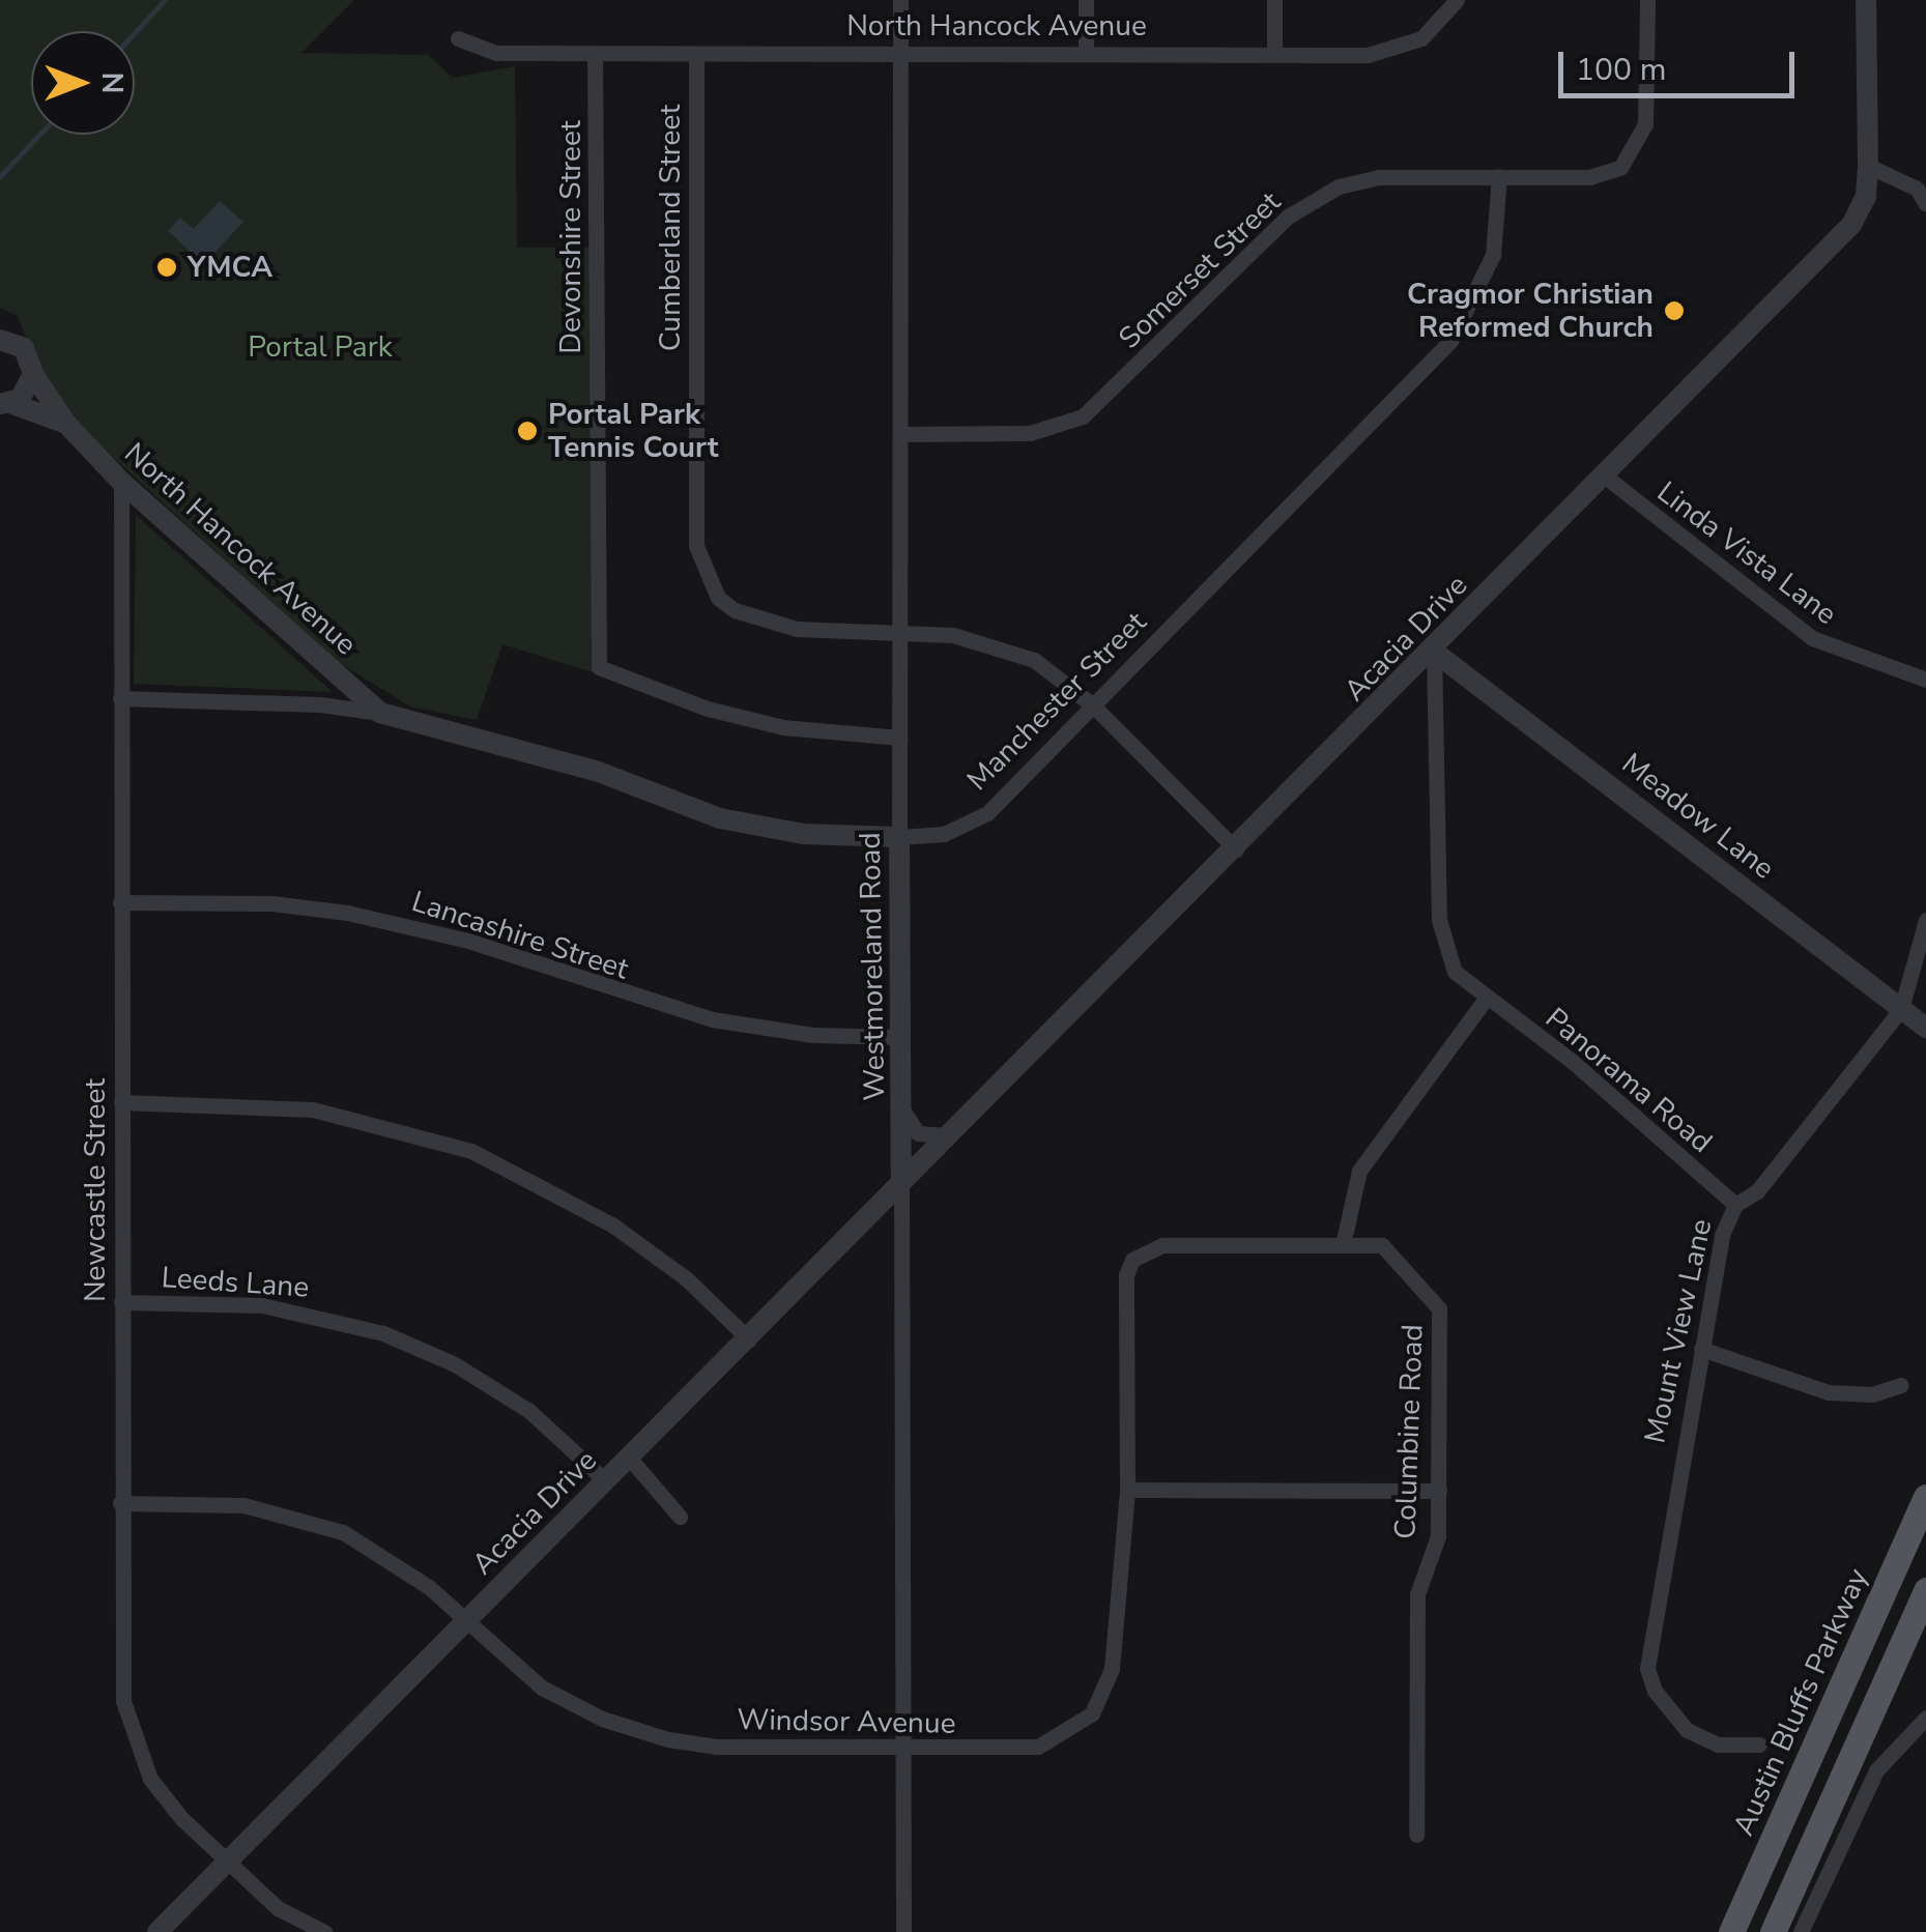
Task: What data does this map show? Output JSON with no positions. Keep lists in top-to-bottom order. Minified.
{"streets":{"main road":["Austin Bluffs Parkway"],"street":["North Hancock Avenue","Cumberland Street","Devonshire Street","Somerset Street","Linda Vista Lane","Acacia Drive","Manchester Street","Meadow Lane","Lancashire Street","Westmoreland Road","Panorama Road","Newcastle Street","Leeds Lane","Mount View Lane","Columbine Road","Windsor Avenue"]},"crossings":[["North Hancock Avenue","Cumberland Street"],["North Hancock Avenue","Devonshire Street"],["North Hancock Avenue","Manchester Street"],["North Hancock Avenue","Westmoreland Road"],["North Hancock Avenue","Newcastle Street"],["Cumberland Street","Acacia Drive"],["Cumberland Street","Manchester Street"],["Cumberland Street","Westmoreland Road"],["Devonshire Street","Westmoreland Road"],["Somerset Street","Manchester Street"],["Somerset Street","Westmoreland Road"],["Linda Vista Lane","Acacia Drive"],["Acacia Drive","Meadow Lane"],["Acacia Drive","Westmoreland Road"],["Acacia Drive","Newcastle Street"],["Acacia Drive","Leeds Lane"],["Acacia Drive","Windsor Avenue"],["Manchester Street","Westmoreland Road"],["Manchester Street","Newcastle Street"],["Meadow Lane","Mount View Lane"],["Lancashire Street","Westmoreland Road"],["Lancashire Street","Newcastle Street"],["Westmoreland Road","Windsor Avenue"],["Panorama Road","Mount View Lane"],["Newcastle Street","Leeds Lane"],["Newcastle Street","Windsor Avenue"],["Columbine Road","Windsor Avenue"]],"parks":["Portal Park"],"places":["YMCA","Cragmor Christian Reformed Church","Portal Park Tennis Court"],"scale_bar":"100 m","north":"right"}
